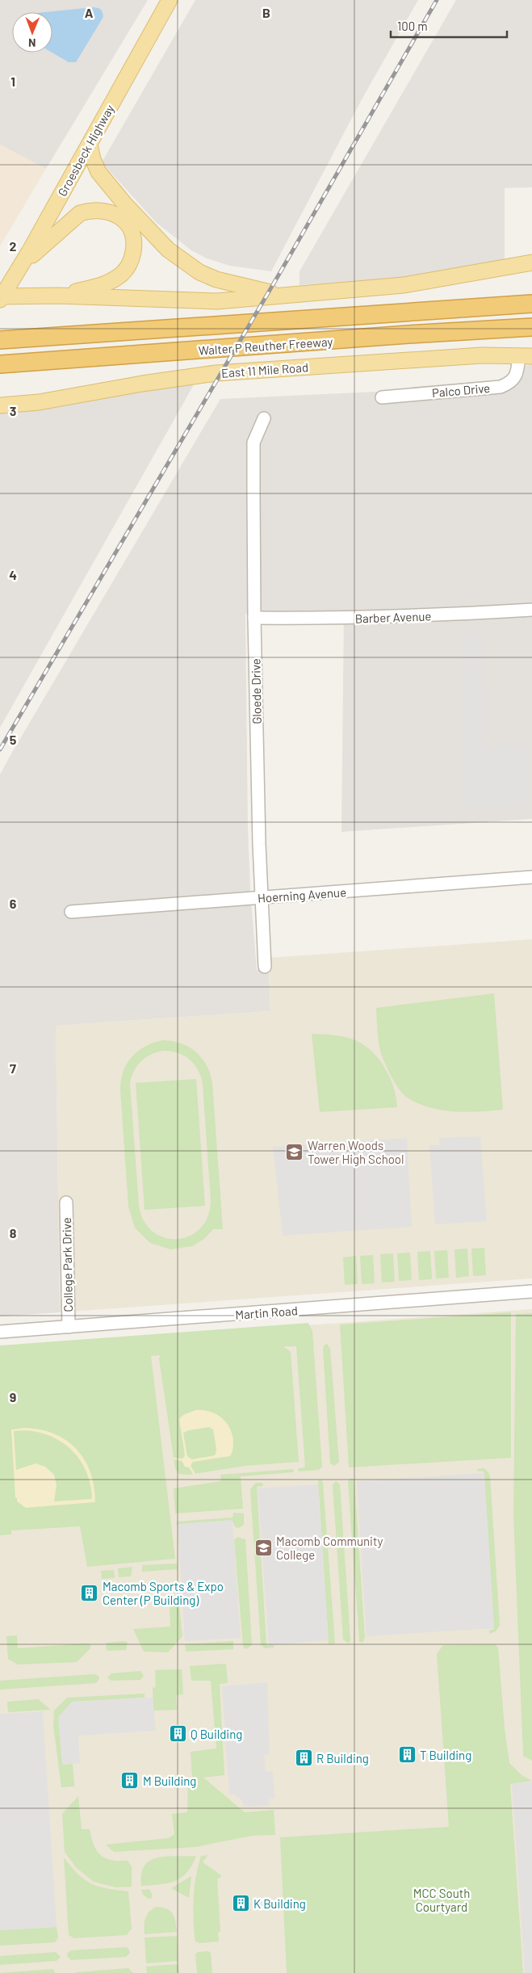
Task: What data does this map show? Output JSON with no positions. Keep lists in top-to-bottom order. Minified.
{"streets":{"highway":["Walter P Reuther Freeway"],"main road":["Groesbeck Highway","East 11 Mile Road"],"street":["Palco Drive","Barber Avenue","Gloede Drive","Hoerning Avenue","College Park Drive","Martin Road"]},"crossings":[["East 11 Mile Road","Palco Drive"],["Barber Avenue","Gloede Drive"],["Gloede Drive","Hoerning Avenue"],["College Park Drive","Martin Road"]],"parks":["MCC South Courtyard"],"places":{"school or university":["Warren Woods Tower High School","Macomb Community College"],"building":["Macomb Sports & Expo Center (P Building)","Q Building","T Building","R Building","M Building","K Building"]},"scale_bar":"100 m","north":"bottom","grid":{"columns":["A","B"],"rows":["1","2","3","4","5","6","7","8","9"]}}
